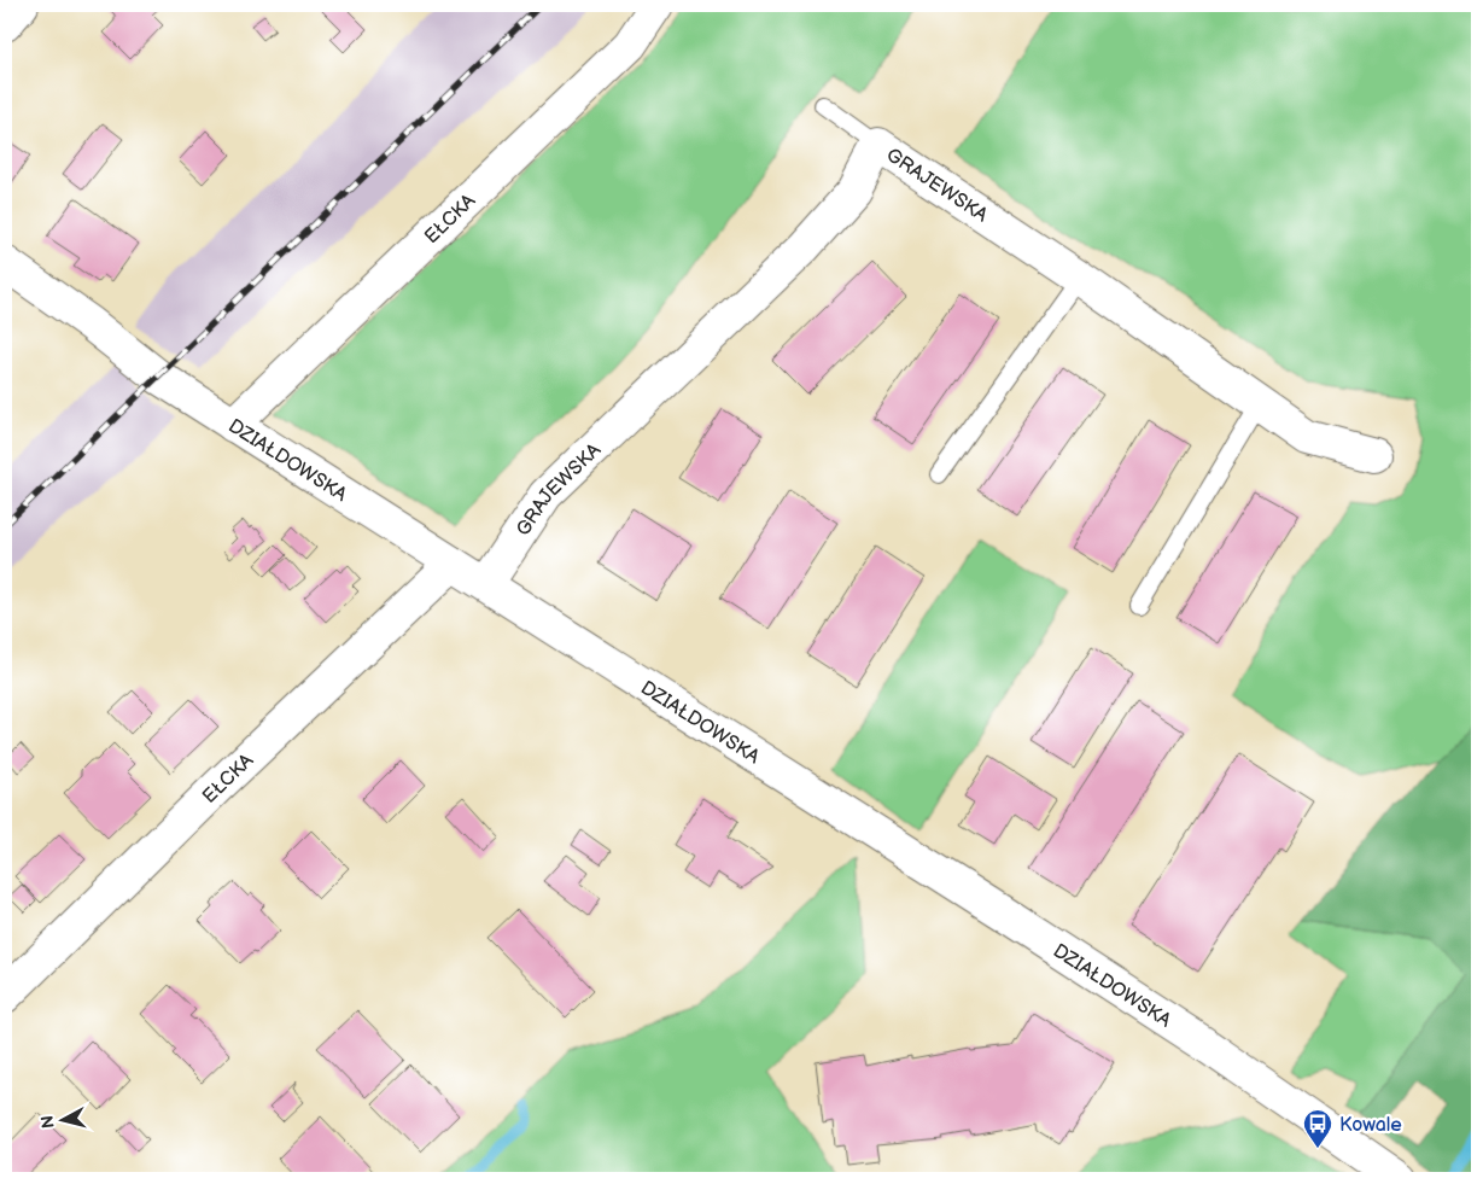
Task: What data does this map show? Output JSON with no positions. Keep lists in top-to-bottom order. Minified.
{"streets":{"street":["GRAJEWSKA","EŁCKA","DZIAŁDOWSKA"]},"crossings":[["GRAJEWSKA","DZIAŁDOWSKA"],["EŁCKA","DZIAŁDOWSKA"]],"places":{"bus stop":["Kowale"]},"north":"left"}
